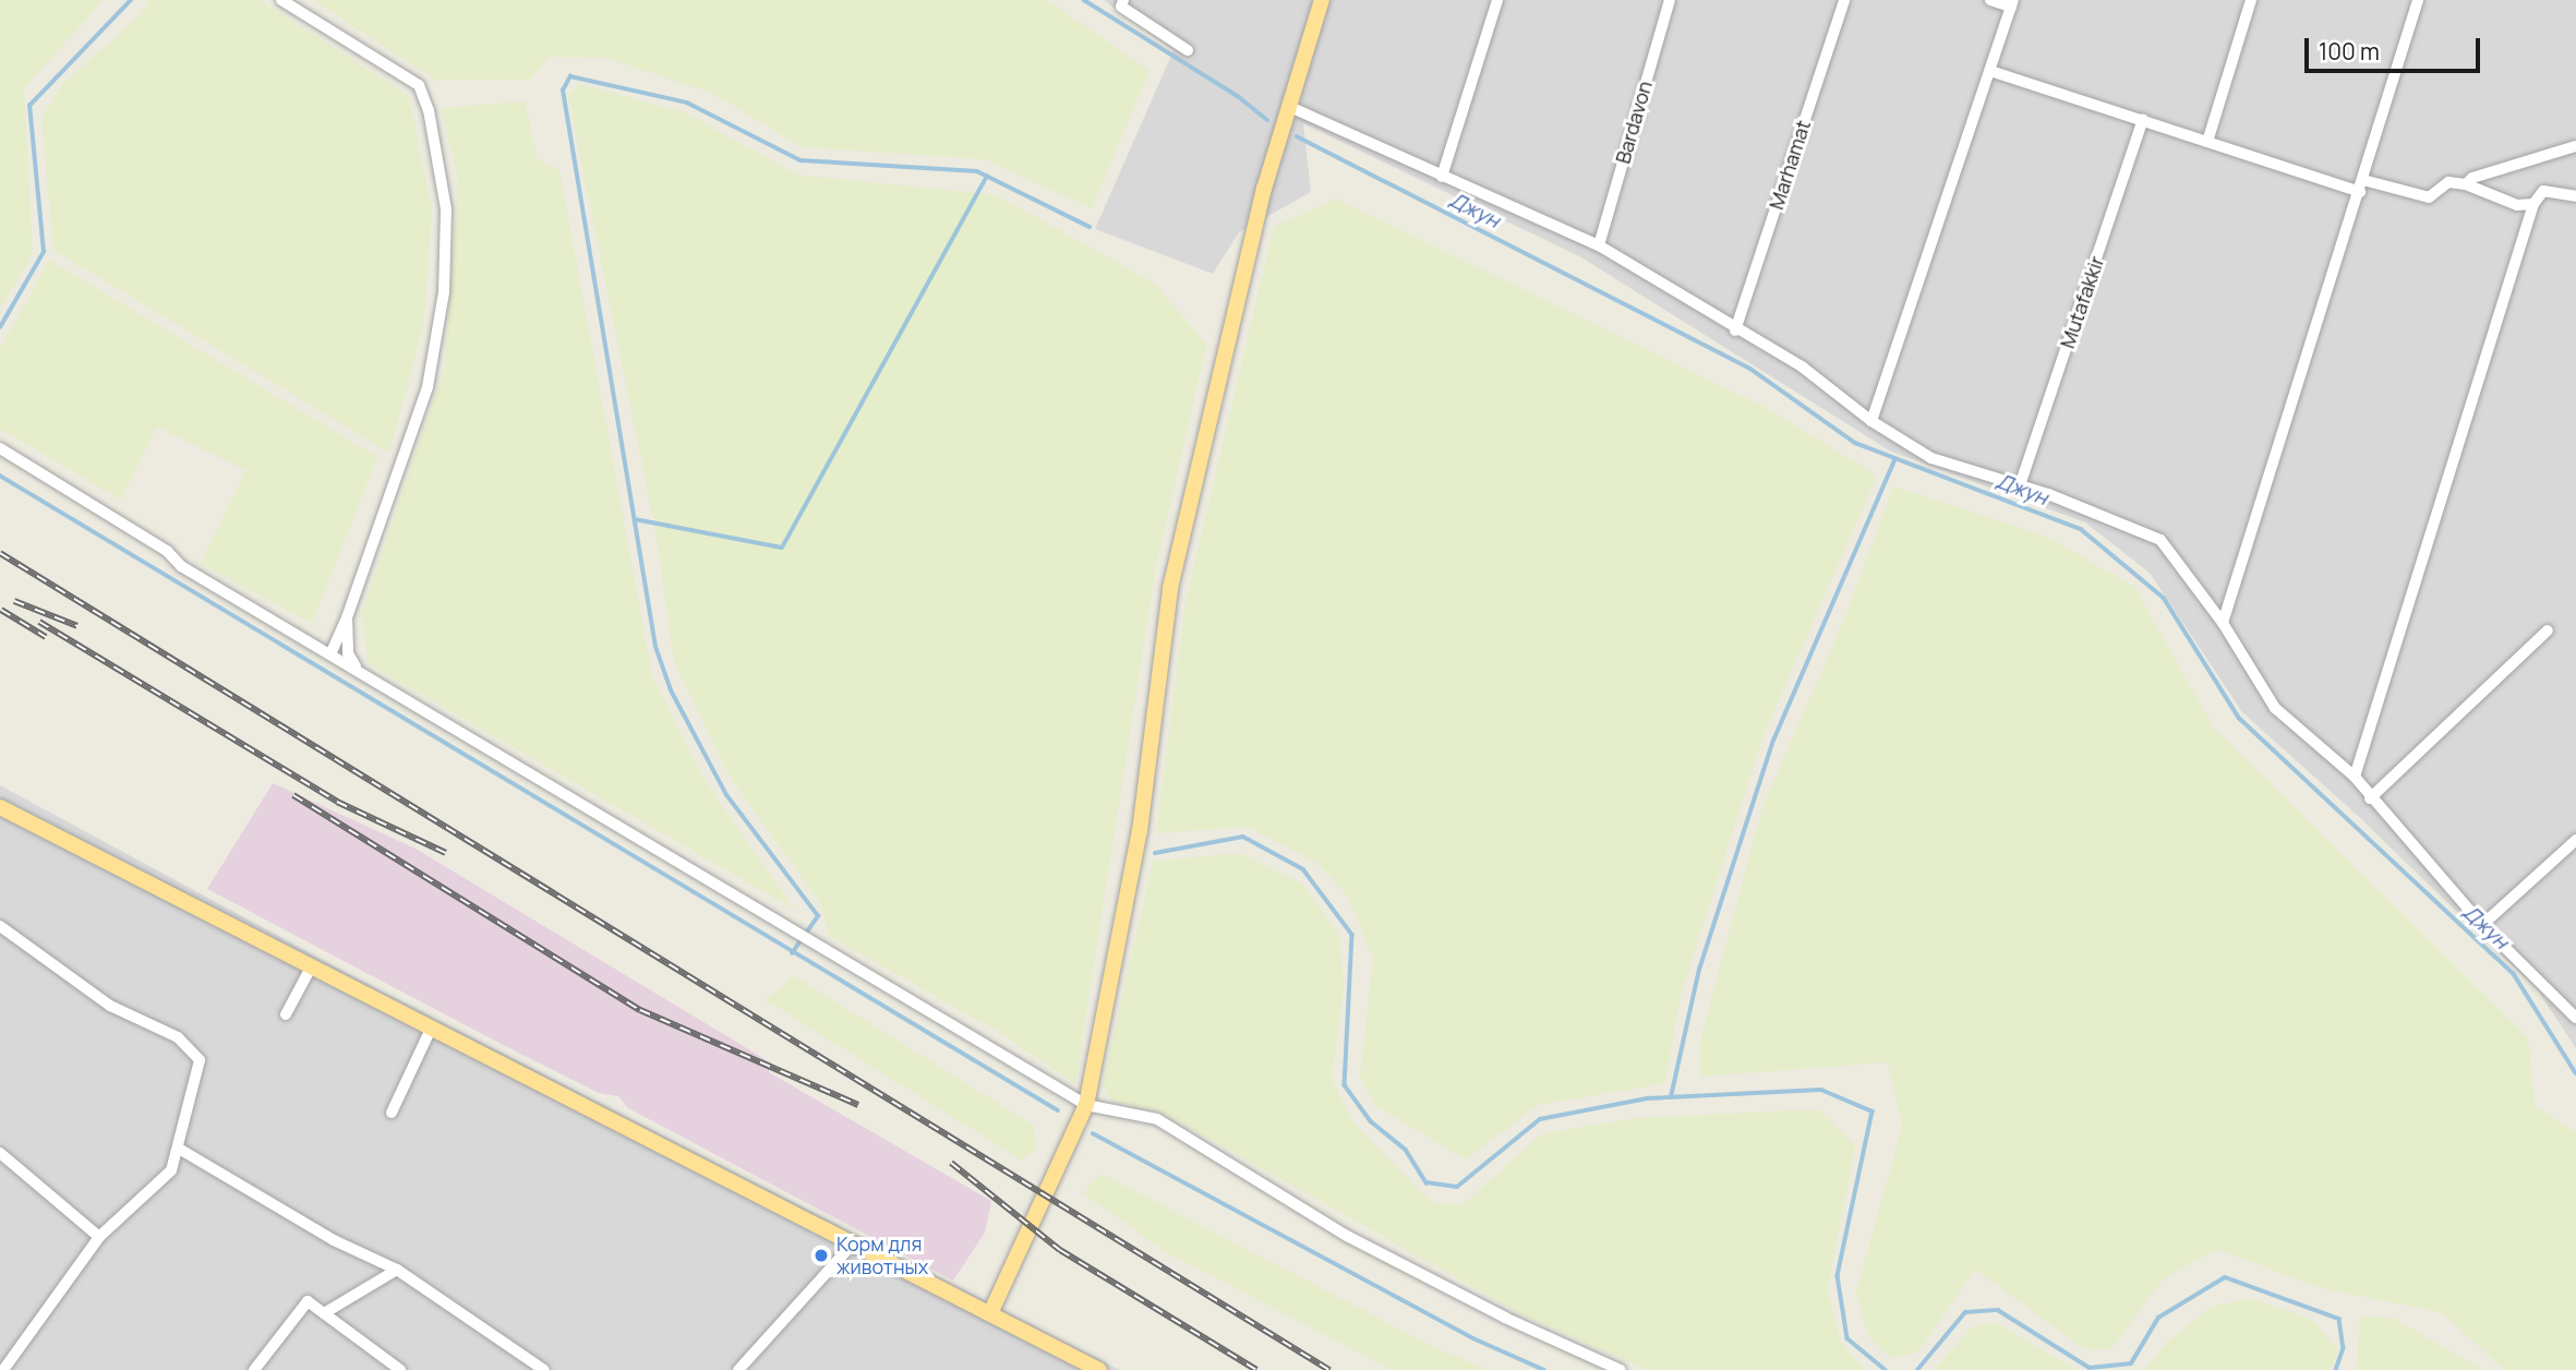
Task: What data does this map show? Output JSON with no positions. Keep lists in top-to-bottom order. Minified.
{"streets":{"street":["Bardavon","Marhamat","Mutafakkir"]},"water":["Джун"],"places":["Корм для животных"],"scale_bar":"100 m"}
